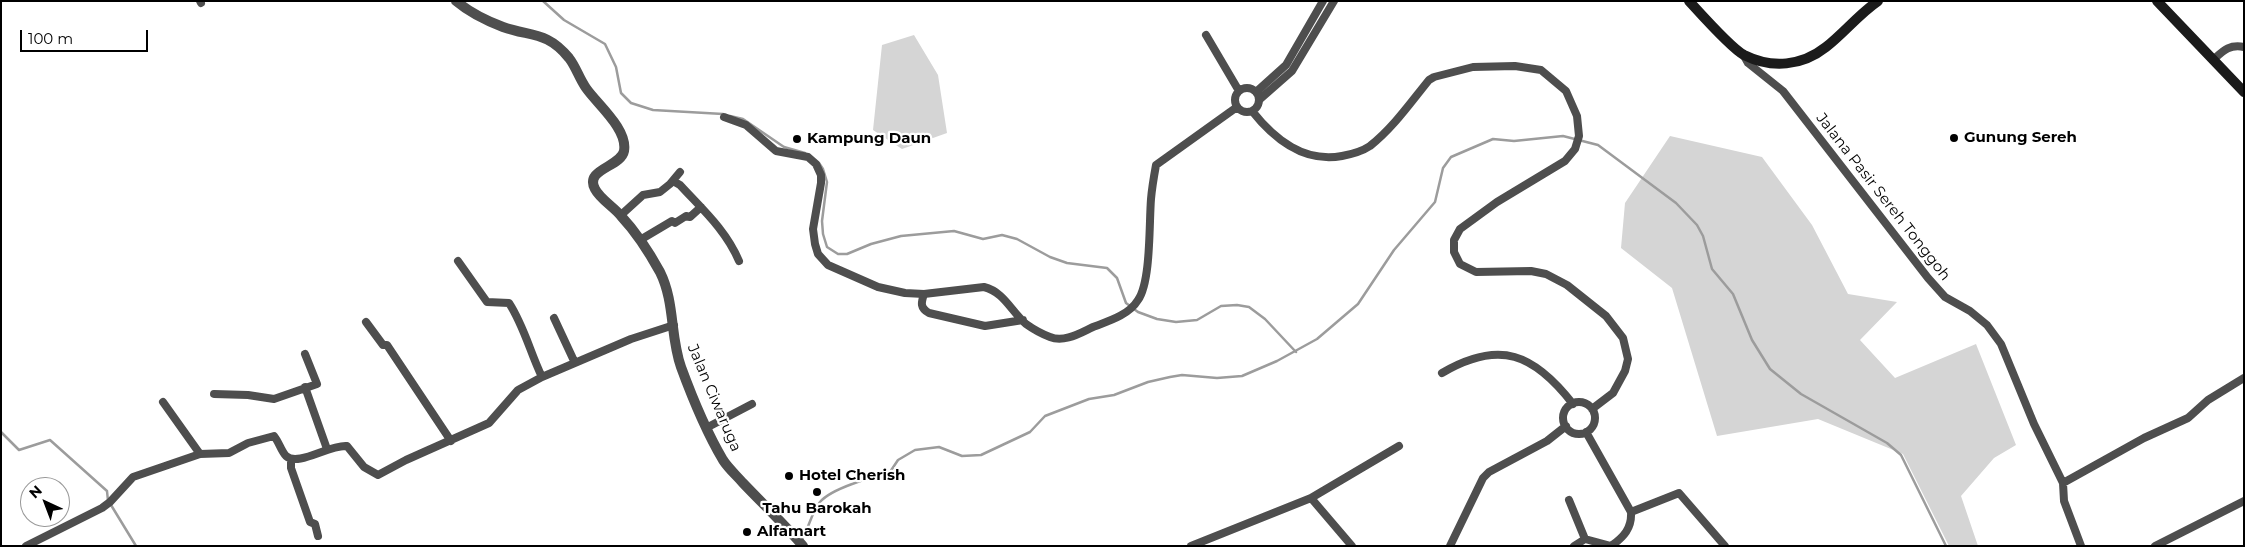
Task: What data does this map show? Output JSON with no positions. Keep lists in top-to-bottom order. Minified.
{"streets":{"street":["Jalana Pasir Sereh Tonggoh","Jalan Ciwaruga"]},"places":["Gunung Sereh","Kampung Daun","Hotel Cherish","Tahu Barokah","Alfamart"],"scale_bar":"100 m","north":"top left"}
